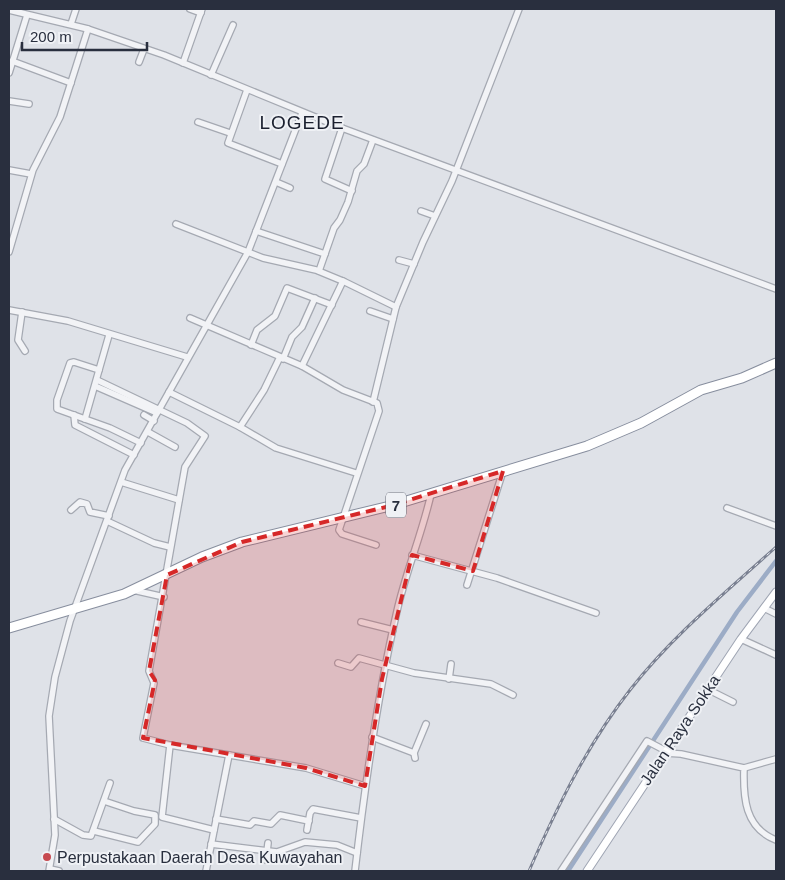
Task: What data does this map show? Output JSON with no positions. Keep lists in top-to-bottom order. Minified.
{"streets":{"highway":["7"],"main road":["Jalan Raya Sokka"]},"districts":["LOGEDE"],"places":["Perpustakaan Daerah Desa Kuwayahan"],"scale_bar":"200 m"}
